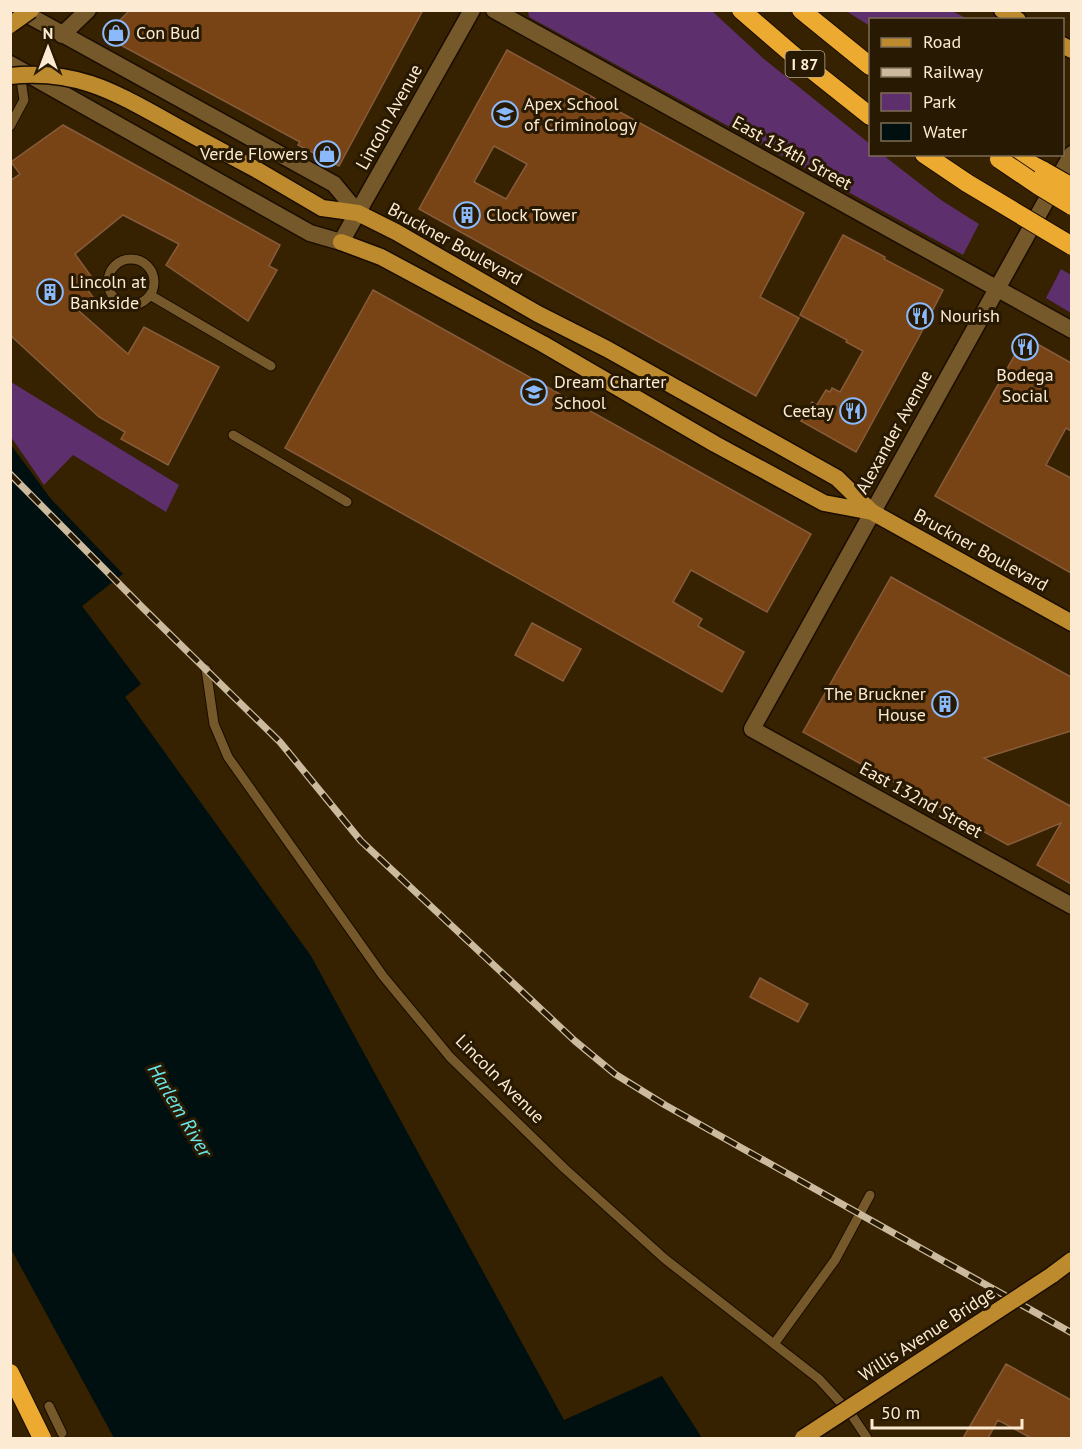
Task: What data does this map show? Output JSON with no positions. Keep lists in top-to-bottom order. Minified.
{"streets":{"highway":["I 87"],"main road":["Bruckner Boulevard","Willis Avenue Bridge"],"street":["Lincoln Avenue","East 134th Street","Alexander Avenue","East 132nd Street"]},"crossings":[["Lincoln Avenue","Bruckner Boulevard"],["East 134th Street","Alexander Avenue"],["Bruckner Boulevard","Alexander Avenue"],["Alexander Avenue","East 132nd Street"]],"water":["Harlem River"],"places":{"shop":["Con Bud","Verde Flowers"],"school or university":["Apex School of Criminology","Dream Charter School"],"building":["Clock Tower","Lincoln at Bankside","The Bruckner House"],"restaurant":["Nourish","Bodega Social","Ceetay"]},"legend":["Road","Railway","Park","Water"],"scale_bar":"50 m","north":"top"}
